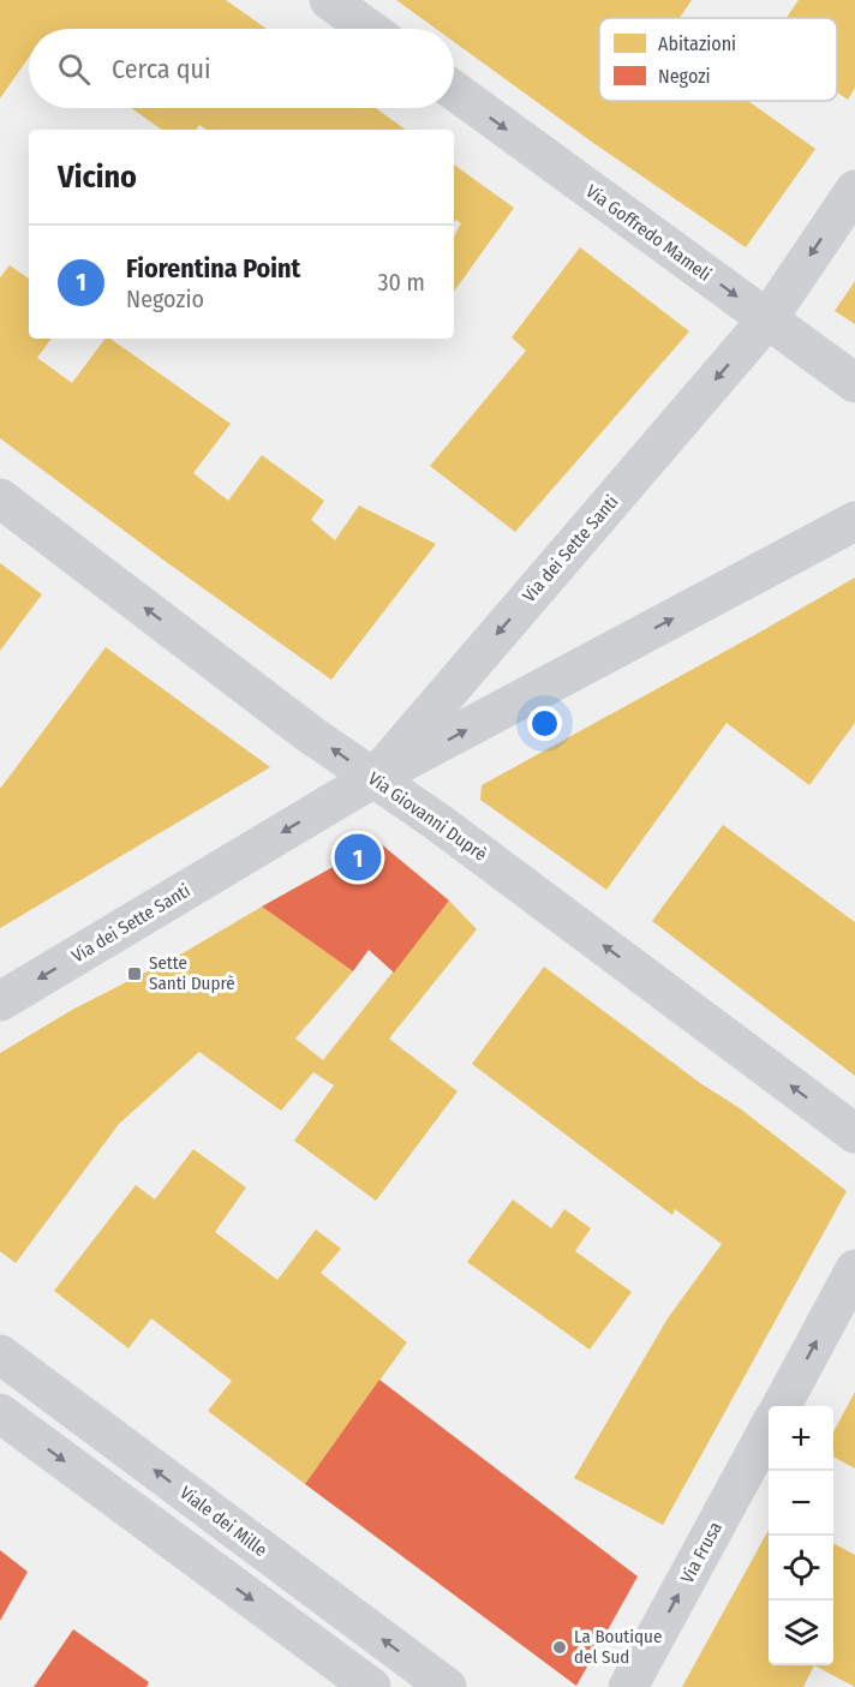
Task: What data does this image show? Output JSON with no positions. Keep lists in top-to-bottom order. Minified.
{"streets":{"street":["Via Goffredo Mameli","Via dei Sette Santi","Via Giovanni Duprè","Viale dei Mille","Via Frusa"]},"crossings":[["Via Goffredo Mameli","Via dei Sette Santi"],["Via dei Sette Santi","Via Giovanni Duprè"]],"one_way":["Via Goffredo Mameli","Via Giovanni Duprè","Via Frusa"],"places":{"transit":["Sette Santi Duprè"],"other":["La Boutique del Sud"]},"legend":["Abitazioni","Negozi"],"page":{"search":"Cerca qui","heading":"Vicino","list":[{"mark":"1","name":"Fiorentina Point","note":"Negozio","value":"30 m"}],"pins":"1","map_buttons":["+","−"]}}
